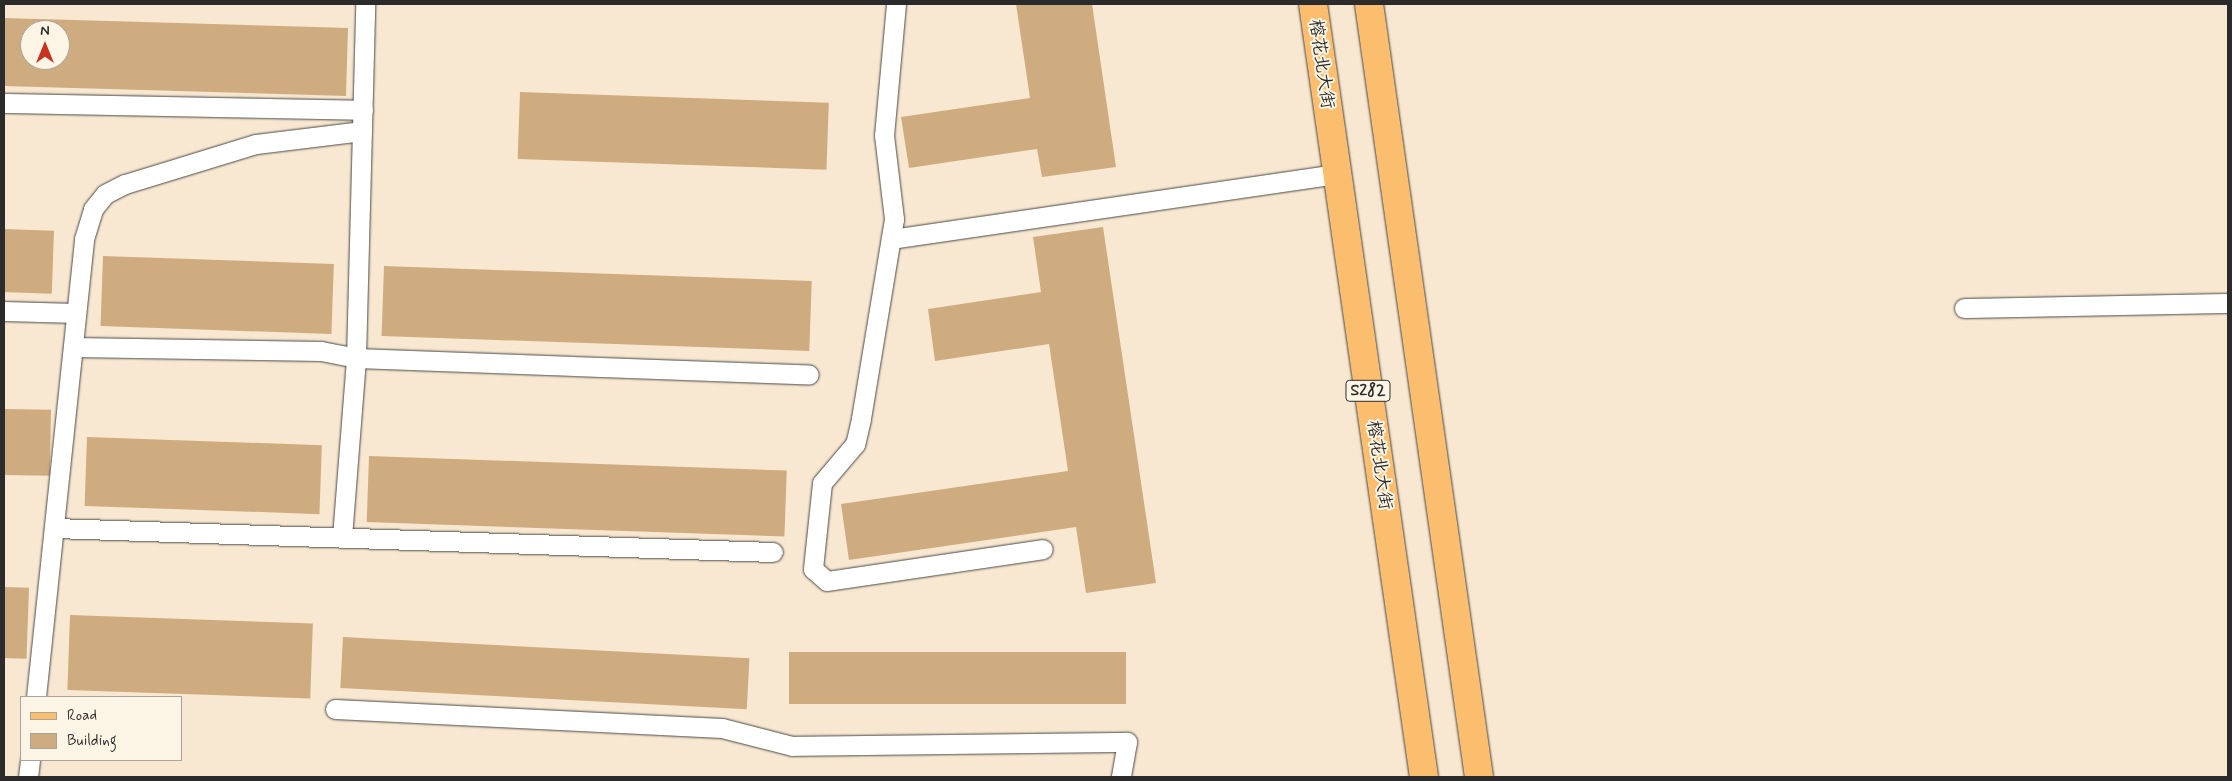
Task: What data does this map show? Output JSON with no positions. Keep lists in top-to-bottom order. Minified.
{"streets":{"main road":["榕花北大街","S282"]},"legend":["Road","Building"],"north":"top"}
